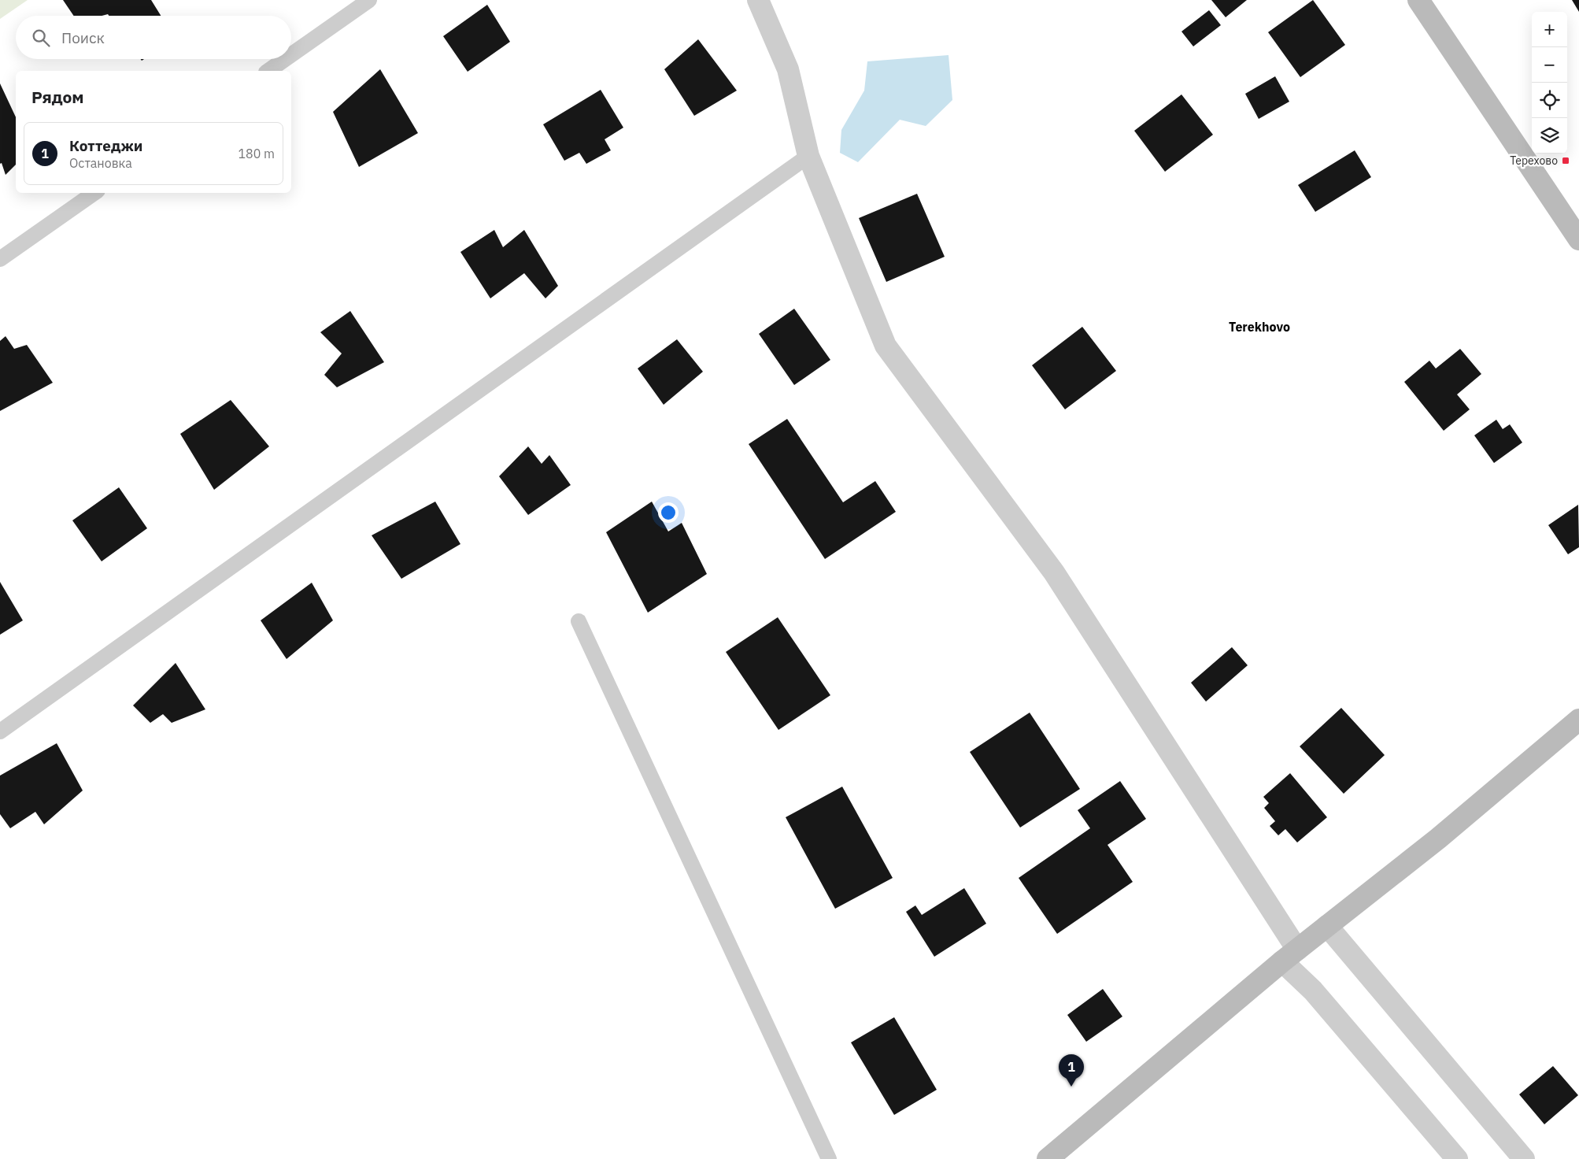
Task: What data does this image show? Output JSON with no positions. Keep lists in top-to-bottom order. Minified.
{"districts":["Terekhovo"],"places":{"transit":["Терехово"]},"page":{"map_buttons":["+","−"],"search":"Поиск","heading":"Рядом","list":[{"mark":"1","name":"Коттеджи","note":"Остановка","value":"180 m"}],"pins":"1"}}
